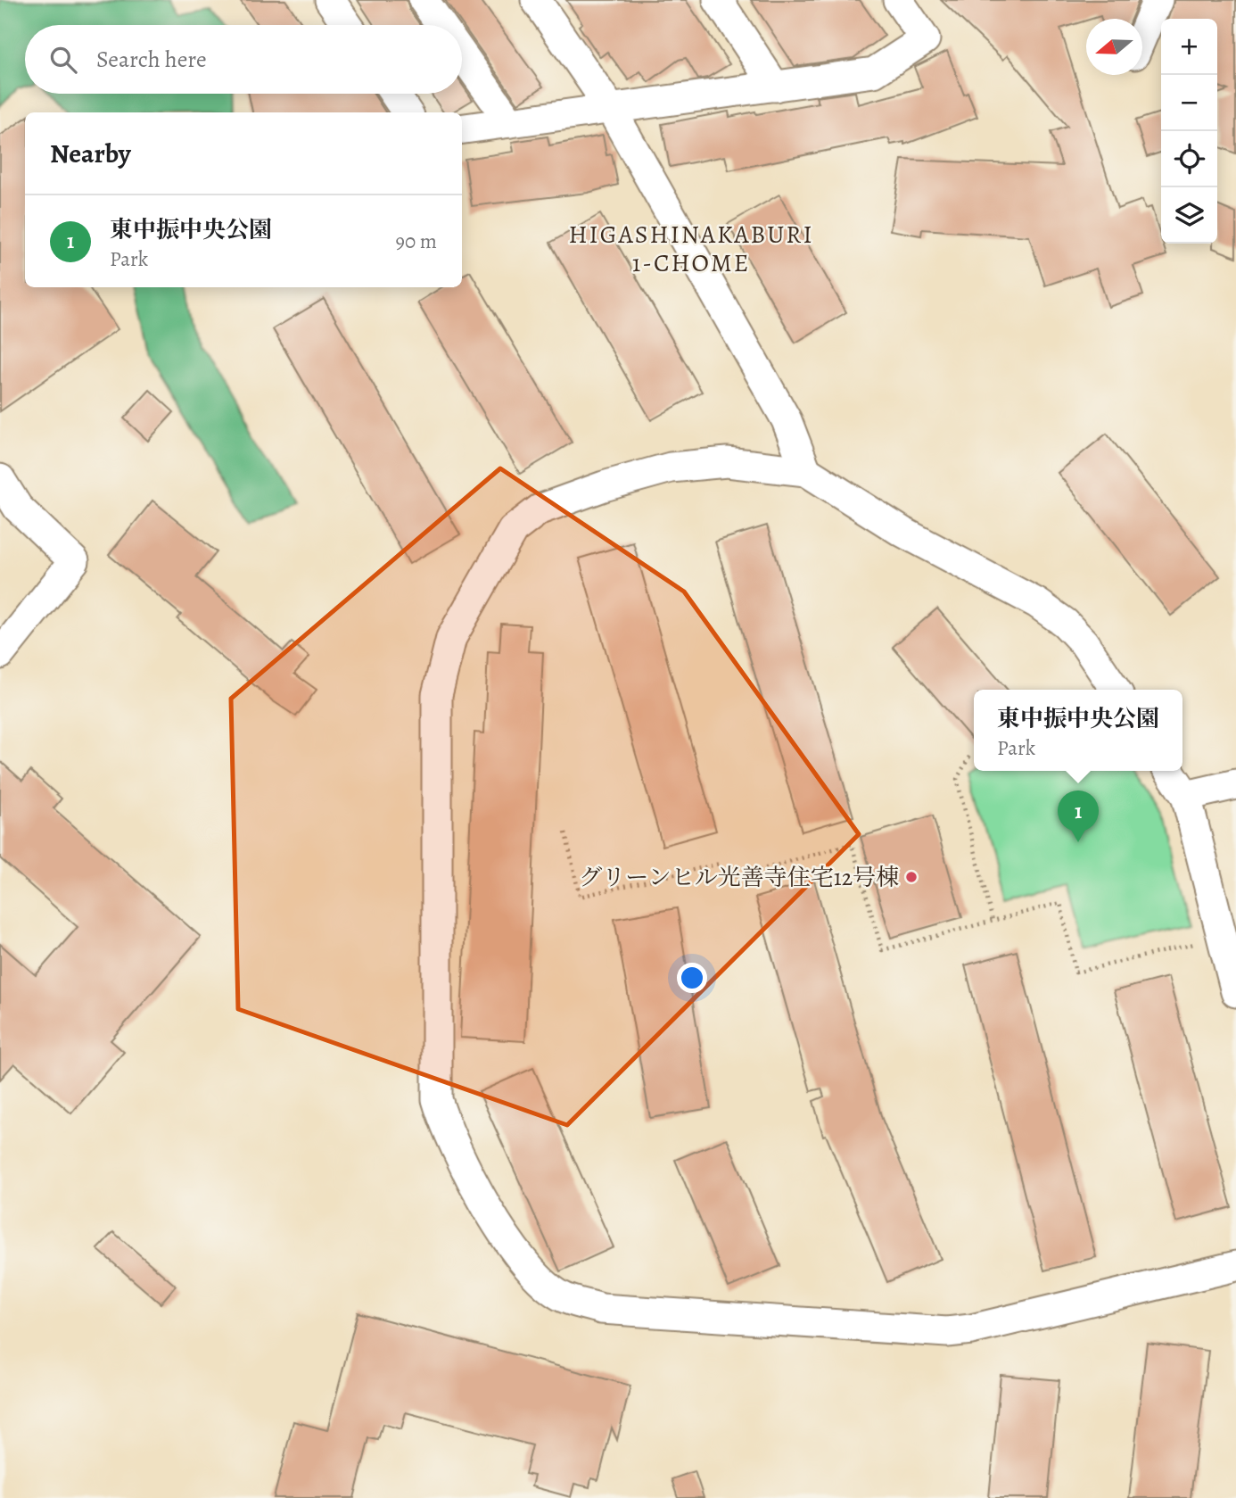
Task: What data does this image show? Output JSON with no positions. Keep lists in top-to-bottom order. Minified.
{"districts":["HIGASHINAKABURI 1-CHOME"],"places":["グリーンヒル光善寺住宅12号棟"],"north":"left","page":{"map_buttons":["+","−"],"search":"Search here","heading":"Nearby","list":[{"mark":"1","name":"東中振中央公園","note":"Park","value":"90 m"}],"popup":["東中振中央公園","Park"],"pins":"1"}}
